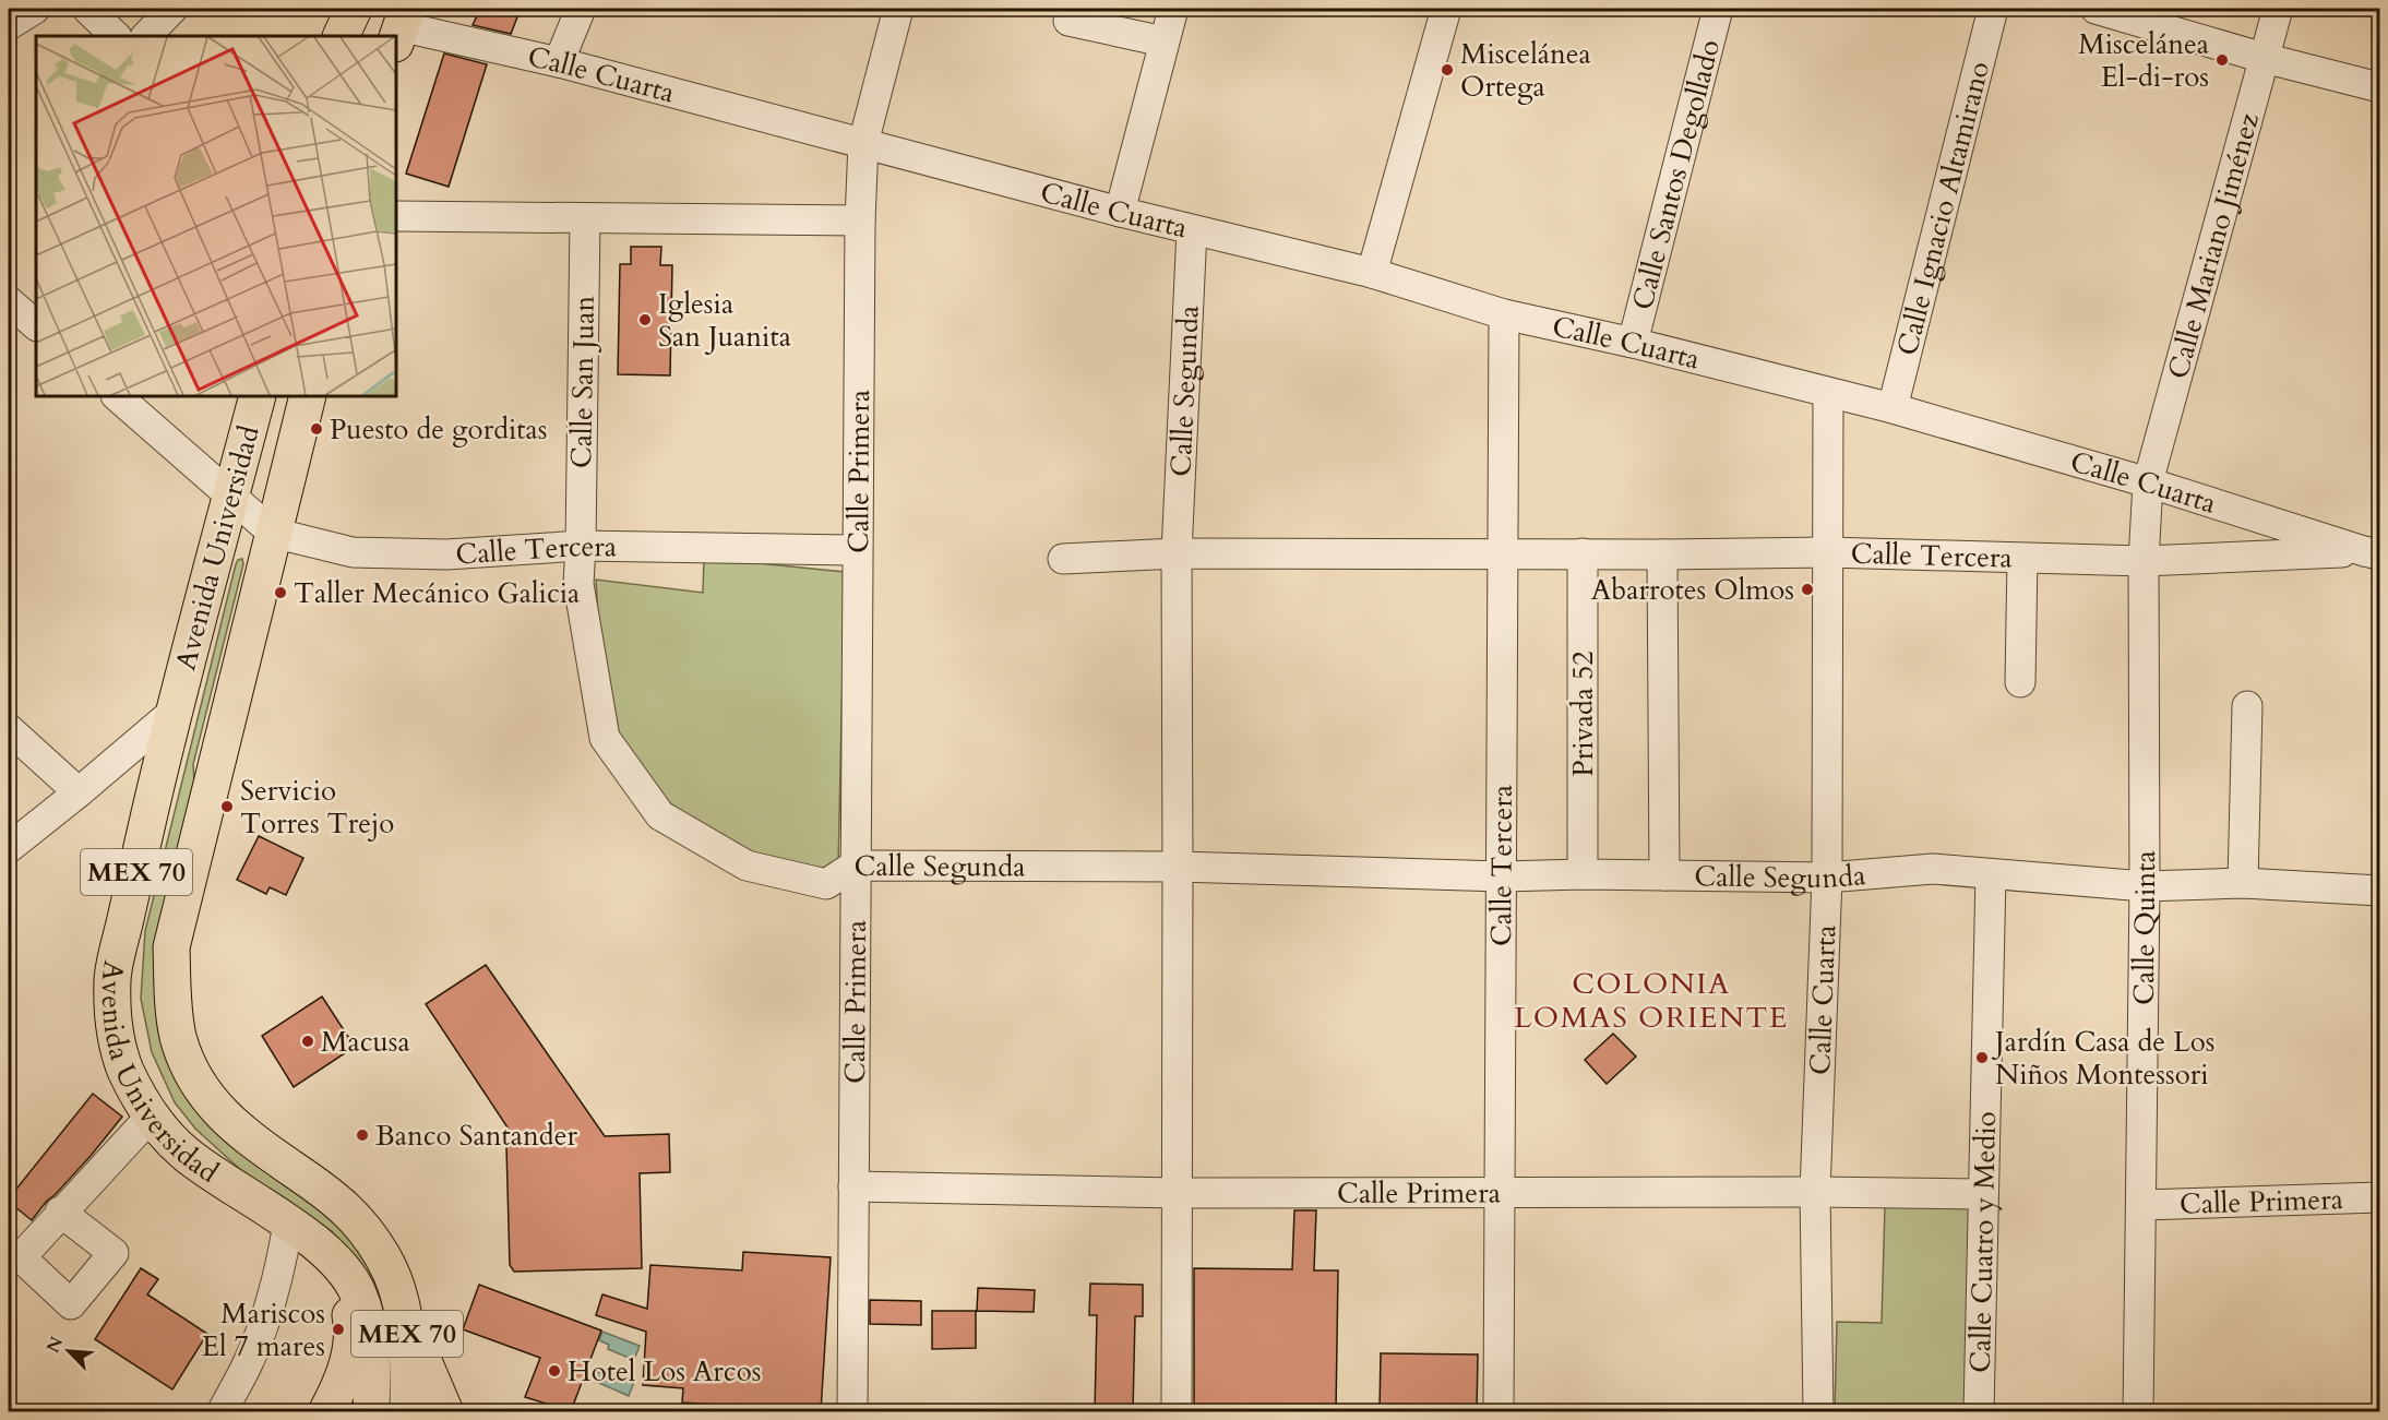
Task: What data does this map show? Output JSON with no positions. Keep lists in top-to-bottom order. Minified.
{"streets":{"main road":["Avenida Universidad","MEX 70"],"street":["Calle Cuarta","Calle Santos Degollado","Calle Ignacio Altamirano","Calle Mariano Jiménez","Calle San Juan","Calle Segunda","Calle Primera","Calle Tercera","Privada 52","Calle Quinta","Calle Cuatro y Medio"]},"crossings":[["Calle Cuarta","Calle Santos Degollado"],["Calle Cuarta","Calle Ignacio Altamirano"],["Calle Cuarta","Calle Mariano Jiménez"],["Calle Cuarta","Calle Segunda"],["Calle Cuarta","Calle Primera"],["Calle Cuarta","Calle Tercera"],["Calle Cuarta","Calle Quinta"],["Calle Mariano Jiménez","Calle Quinta"],["Calle San Juan","Calle Segunda"],["Calle San Juan","Calle Tercera"],["Calle Segunda","Calle Primera"],["Calle Segunda","Calle Tercera"],["Calle Segunda","Privada 52"],["Calle Segunda","Calle Quinta"],["Calle Segunda","Calle Cuatro y Medio"],["Calle Primera","Calle Tercera"],["Calle Primera","Calle Quinta"],["Calle Primera","Calle Cuatro y Medio"],["Avenida Universidad","Calle Tercera"],["Avenida Universidad","MEX 70"],["Calle Tercera","Privada 52"],["Calle Tercera","Calle Quinta"]],"districts":["COLONIA LOMAS ORIENTE"],"places":["Miscelánea El-di-ros","Miscelánea Ortega","Iglesia San Juanita","Puesto de gorditas","Abarrotes Olmos","Taller Mecánico Galicia","Servicio Torres Trejo","Macusa","Jardín Casa de Los Niños Montessori","Banco Santander","Mariscos El 7 mares","Hotel Los Arcos"],"north":"top left"}
